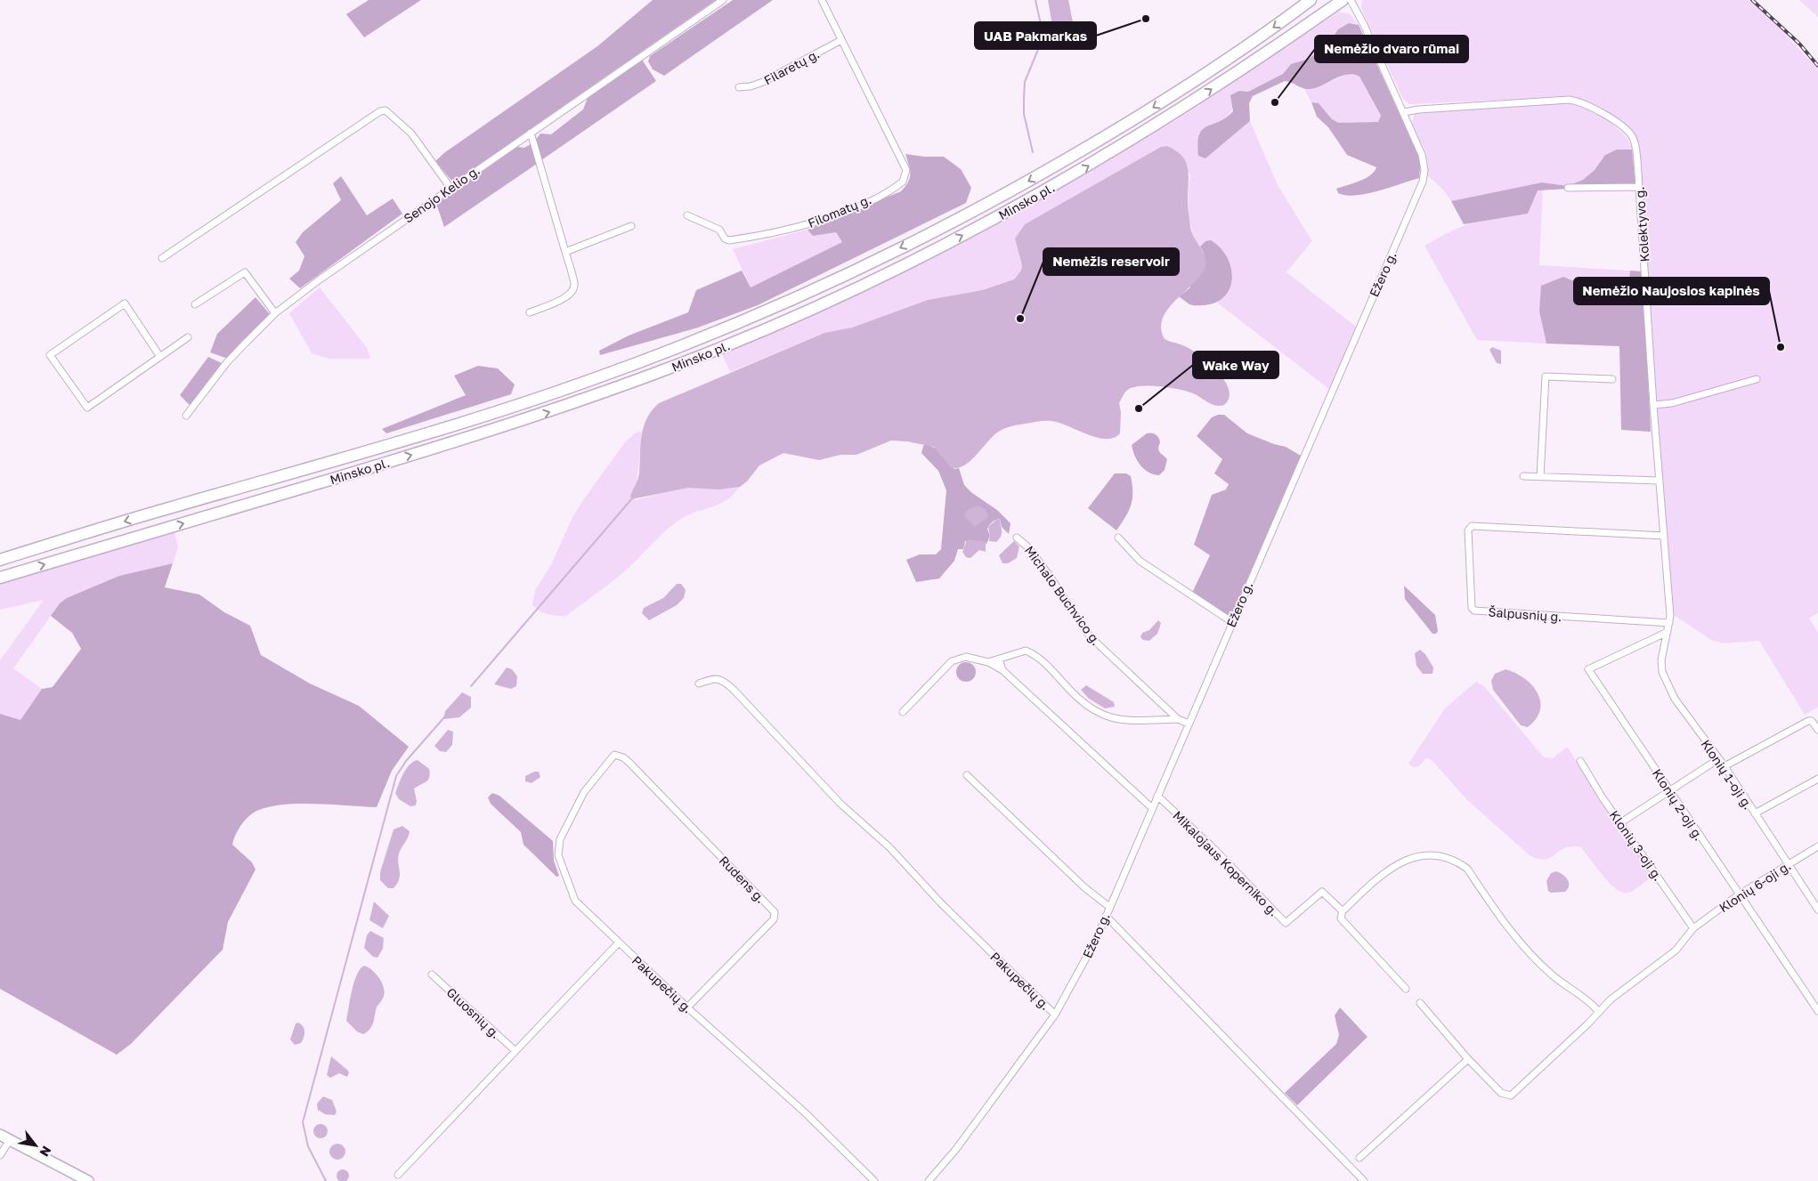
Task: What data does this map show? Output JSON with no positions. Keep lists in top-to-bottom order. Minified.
{"streets":{"highway":["Minsko pl."],"street":["Filaretų g.","Senojo Kelio g.","Filomatų g.","Kolektyvo g.","Ežero g.","Michalo Buchvico g.","Šalpusnių g.","Klonių 1-oji g.","Klonių 2-oji g.","Klonių 3-oji g.","Mikalojaus Koperniko g.","Rudens g.","Klonių 6-oji g.","Pakupečių g.","Gluosnių g."]},"crossings":[["Filaretų g.","Filomatų g."],["Kolektyvo g.","Ežero g."],["Kolektyvo g.","Šalpusnių g."],["Kolektyvo g.","Klonių 1-oji g."],["Kolektyvo g.","Klonių 2-oji g."],["Ežero g.","Michalo Buchvico g."],["Ežero g.","Mikalojaus Koperniko g."],["Ežero g.","Pakupečių g."],["Klonių 1-oji g.","Klonių 2-oji g."],["Klonių 1-oji g.","Klonių 6-oji g."],["Klonių 2-oji g.","Klonių 6-oji g."],["Klonių 3-oji g.","Klonių 6-oji g."],["Rudens g.","Pakupečių g."]],"places":["UAB Pakmarkas","Nemėžio dvaro rūmai","Nemėžis reservoir","Nemėžio Naujosios kapinės","Wake Way"],"north":"bottom right"}
